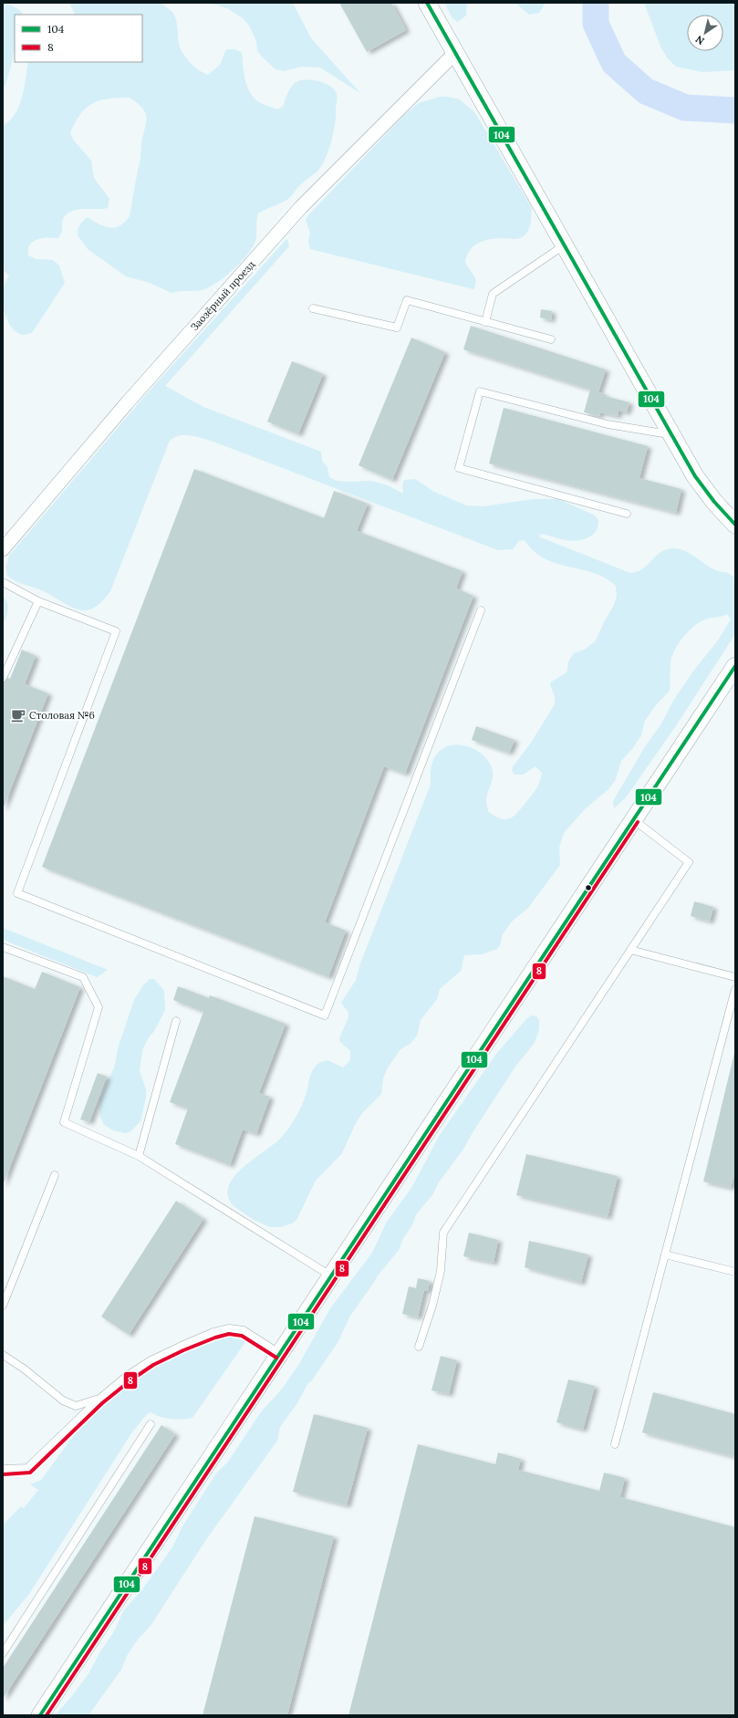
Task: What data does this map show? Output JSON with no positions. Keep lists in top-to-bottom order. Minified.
{"streets":{"street":["Заозёрный проезд"]},"places":{"cafe":["Столовая №6"]},"lines":["transit line 104","transit line 8"],"legend":["104","8"],"north":"bottom left"}
